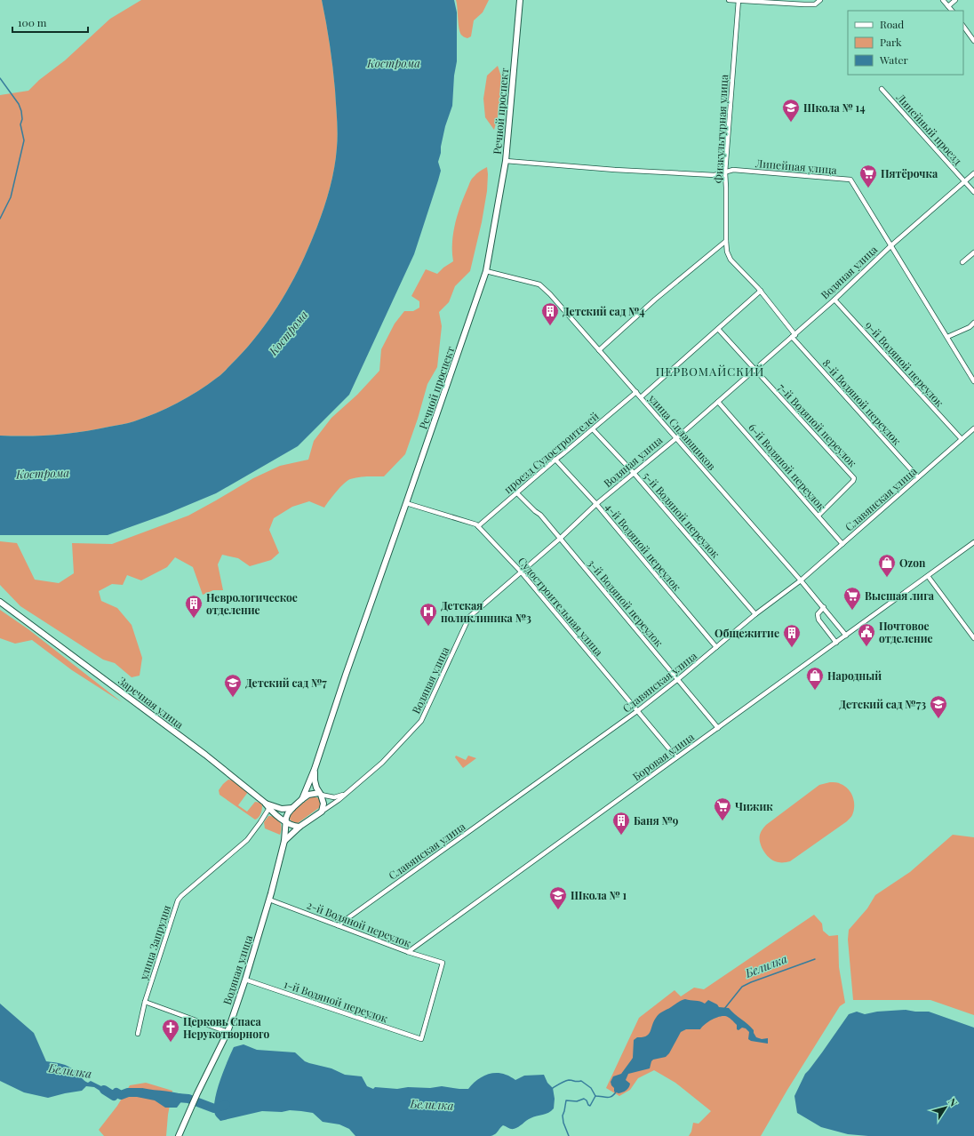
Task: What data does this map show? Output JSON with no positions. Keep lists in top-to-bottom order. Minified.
{"streets":{"street":["Речной проспект","Физкультурная улица","Линейный проезд","Линейная улица","Водяная улица","9-й Водяной переулок","8-й Водяной переулок","7-й Водяной переулок","улица Сплавщиков","проезд Судостроителей","6-й Водяной переулок","Славянская улица","5-й Водяной переулок","4-й Водяной переулок","3-й Водяной переулок","Судостроительная улица","Заречная улица","Боровая улица","2-й Водяной переулок","улица Запрудня","1-й Водяной переулок"]},"crossings":[["Речной проспект","Линейная улица"],["Речной проспект","улица Сплавщиков"],["Речной проспект","Судостроительная улица"],["Физкультурная улица","Линейная улица"],["Физкультурная улица","8-й Водяной переулок"],["Линейный проезд","Водяная улица"],["Линейная улица","Водяная улица"],["Водяная улица","9-й Водяной переулок"],["Водяная улица","8-й Водяной переулок"],["Водяная улица","7-й Водяной переулок"],["Водяная улица","улица Сплавщиков"],["Водяная улица","6-й Водяной переулок"],["Водяная улица","5-й Водяной переулок"],["Водяная улица","4-й Водяной переулок"],["Водяная улица","3-й Водяной переулок"],["Водяная улица","Судостроительная улица"],["Водяная улица","Заречная улица"],["Водяная улица","2-й Водяной переулок"],["Водяная улица","1-й Водяной переулок"],["9-й Водяной переулок","Славянская улица"],["8-й Водяной переулок","Славянская улица"],["7-й Водяной переулок","6-й Водяной переулок"],["улица Сплавщиков","проезд Судостроителей"],["улица Сплавщиков","Славянская улица"],["улица Сплавщиков","Боровая улица"],["проезд Судостроителей","5-й Водяной переулок"],["проезд Судостроителей","4-й Водяной переулок"],["проезд Судостроителей","3-й Водяной переулок"],["проезд Судостроителей","Судостроительная улица"],["6-й Водяной переулок","Славянская улица"],["Славянская улица","5-й Водяной переулок"],["Славянская улица","4-й Водяной переулок"],["Славянская улица","3-й Водяной переулок"],["Славянская улица","Судостроительная улица"],["Славянская улица","2-й Водяной переулок"],["3-й Водяной переулок","Боровая улица"],["Судостроительная улица","Боровая улица"],["Заречная улица","улица Запрудня"],["Боровая улица","2-й Водяной переулок"],["2-й Водяной переулок","1-й Водяной переулок"]],"districts":["ПЕРВОМАЙСКИЙ"],"water":["Кострома","Белилка"],"places":{"school or university":["Школа № 14","Детский сад №7","Детский сад №73","Школа № 1"],"supermarket":["Пятёрочка","Высшая лига","Чижик"],"building":["Детский сад №4","Неврологическое отделение","Общежитие","Баня №9"],"shop":["Ozon","Народный"],"hospital":["Детская поликлиника №3"],"public building":["Почтовое отделение"],"church":["Церковь Спаса Нерукотворного"]},"legend":["Road","Park","Water"],"scale_bar":"100 m","north":"top right"}
